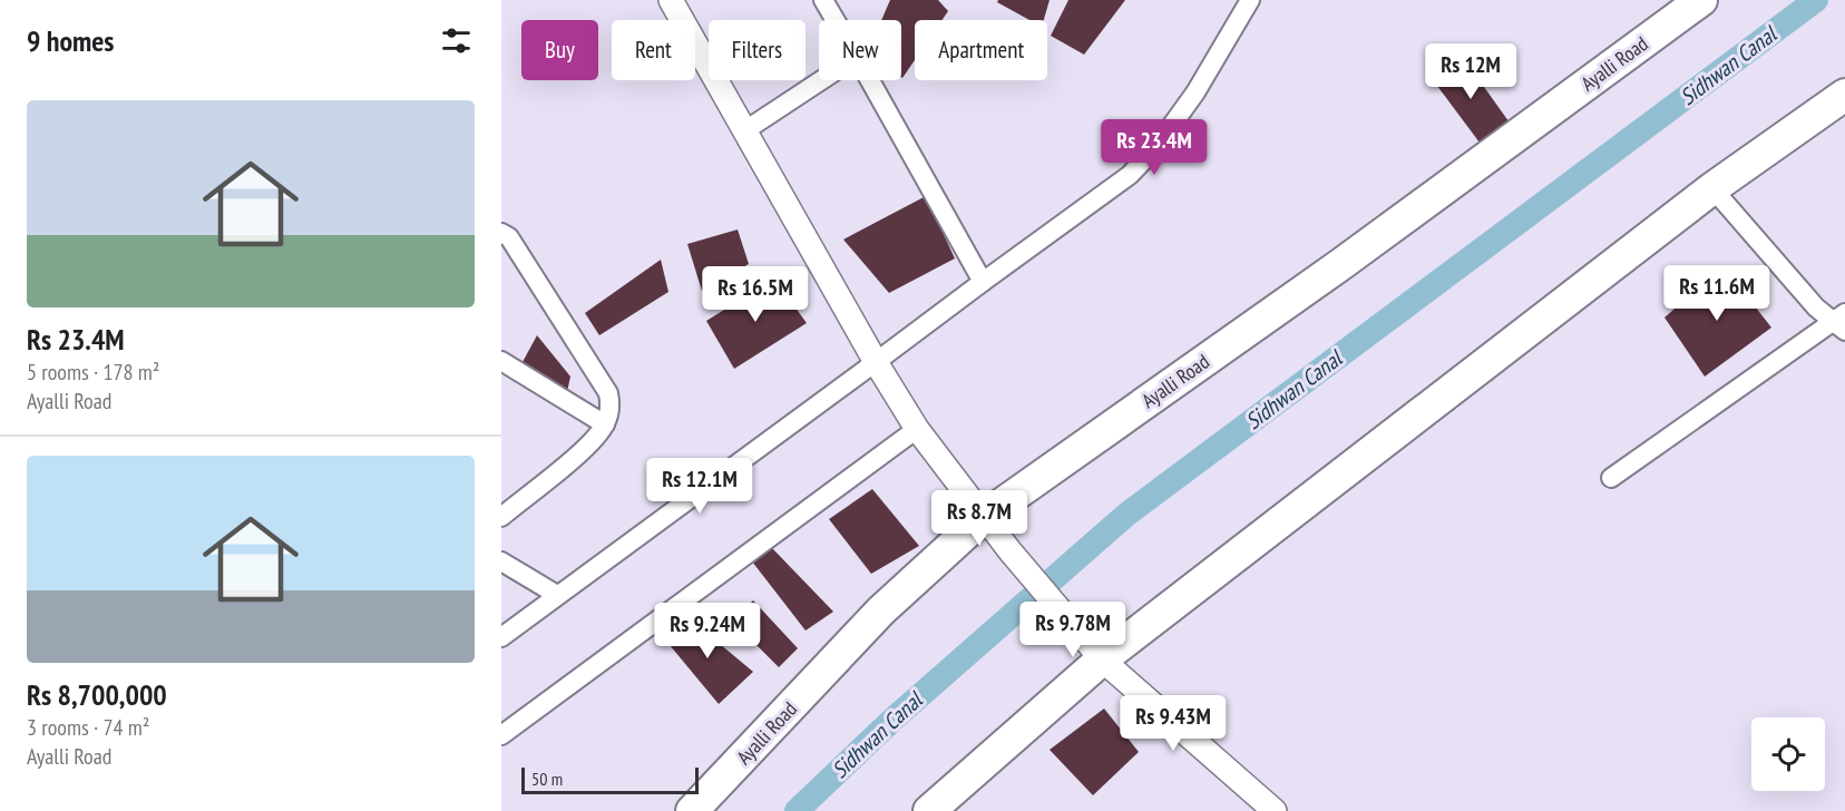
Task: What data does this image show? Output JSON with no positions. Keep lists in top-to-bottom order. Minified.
{"streets":{"highway":["Ayalli Road"]},"water":["Sidhwan Canal"],"scale_bar":"50 m","page":{"heading":"9 homes","chip":["Buy","Rent","Filters","New","Apartment"],"price":["Rs 12M","Rs 23.4M","Rs 11.6M","Rs 16.5M","Rs 12.1M","Rs 8.7M","Rs 9.78M","Rs 9.24M","Rs 9.43M"],"list":[{"name":"Rs 23.4M","note":"5 rooms · 178 m² · Ayalli Road"},{"name":"Rs 8,700,000","note":"3 rooms · 74 m² · Ayalli Road"}],"scale":"50 m"}}
